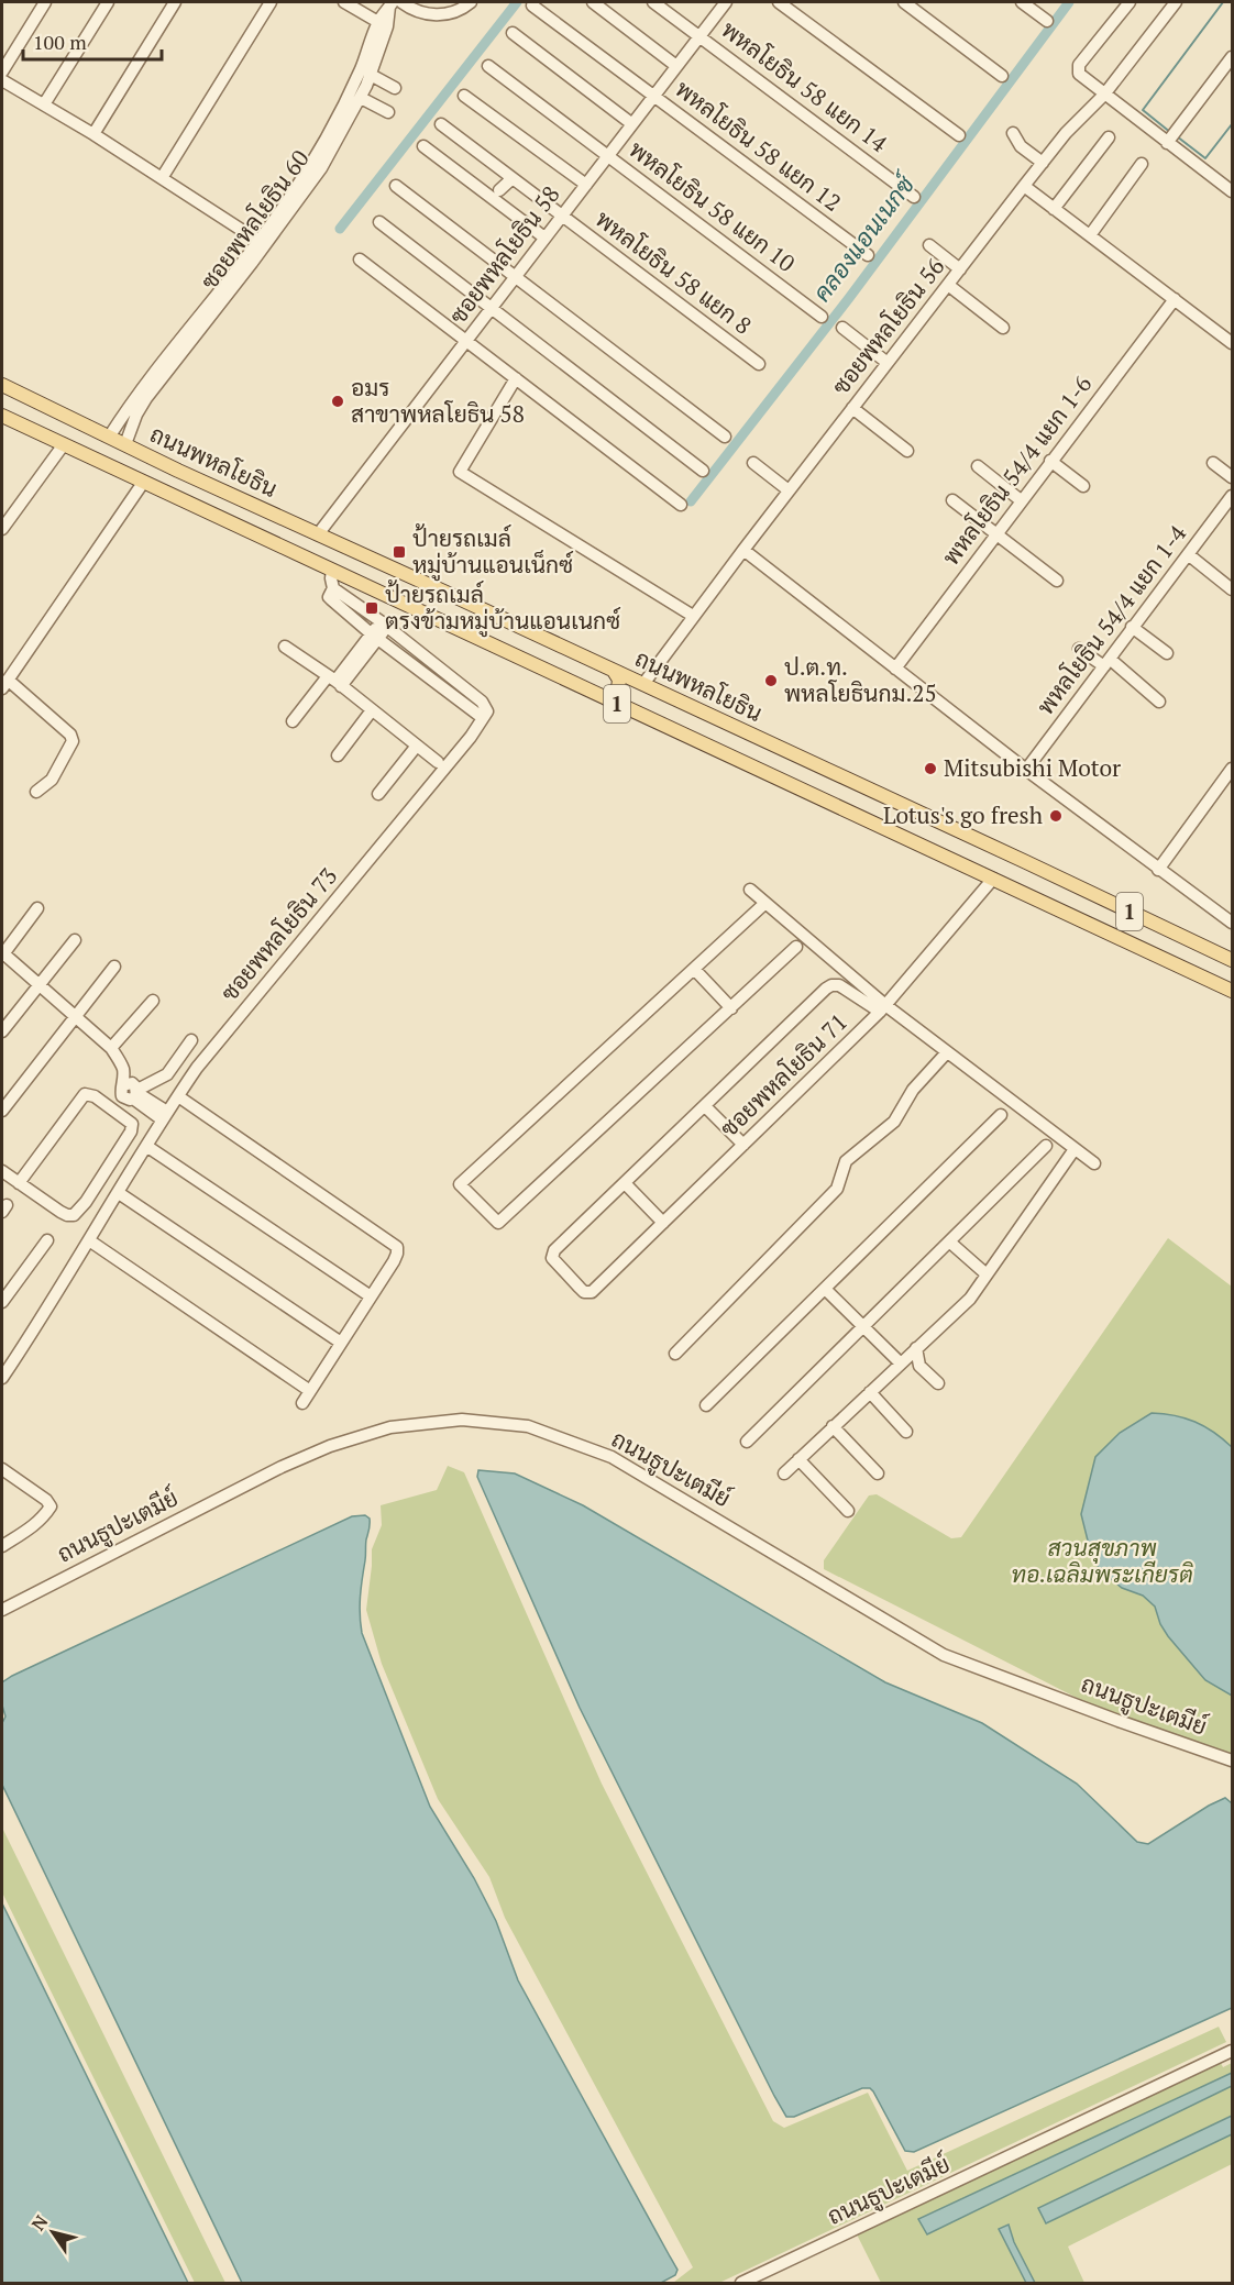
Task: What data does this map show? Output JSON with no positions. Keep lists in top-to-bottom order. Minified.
{"streets":{"main road":["ถนนพหลโยธิน","1"],"street":["พหลโยธิน 58 แยก 14","พหลโยธิน 58 แยก 12","พหลโยธิน 58 แยก 10","ซอยพหลโยธิน 60","ซอยพหลโยธิน 58","พหลโยธิน 58 แยก 8","ซอยพหลโยธิน 56","พหลโยธิน 54/4 แยก 1-6","พหลโยธิน 54/4 แยก 1-4","ซอยพหลโยธิน 73","ซอยพหลโยธิน 71","ถนนธูปะเตมีย์"]},"crossings":[["พหลโยธิน 58 แยก 14","ซอยพหลโยธิน 58"],["พหลโยธิน 58 แยก 12","ซอยพหลโยธิน 58"],["พหลโยธิน 58 แยก 10","ซอยพหลโยธิน 58"],["ซอยพหลโยธิน 60","ถนนพหลโยธิน"],["ซอยพหลโยธิน 58","พหลโยธิน 58 แยก 8"],["ซอยพหลโยธิน 58","ถนนพหลโยธิน"],["ซอยพหลโยธิน 56","ถนนพหลโยธิน"],["ถนนพหลโยธิน","ซอยพหลโยธิน 71"]],"water":["คลองแอนเนกซ์"],"parks":["สวนสุขภาพ ทอ.เฉลิมพระเกียรติ"],"places":{"other":["อมร สาขาพหลโยธิน 58","ป.ต.ท. พหลโยธินกม.25","Mitsubishi Motor","Lotus's go fresh"],"transit":["ป้ายรถเมล์ หมู่บ้านแอนเน็กซ์","ป้ายรถเมล์ ตรงข้ามหมู่บ้านแอนเนกซ์"]},"scale_bar":"100 m","north":"top left"}
